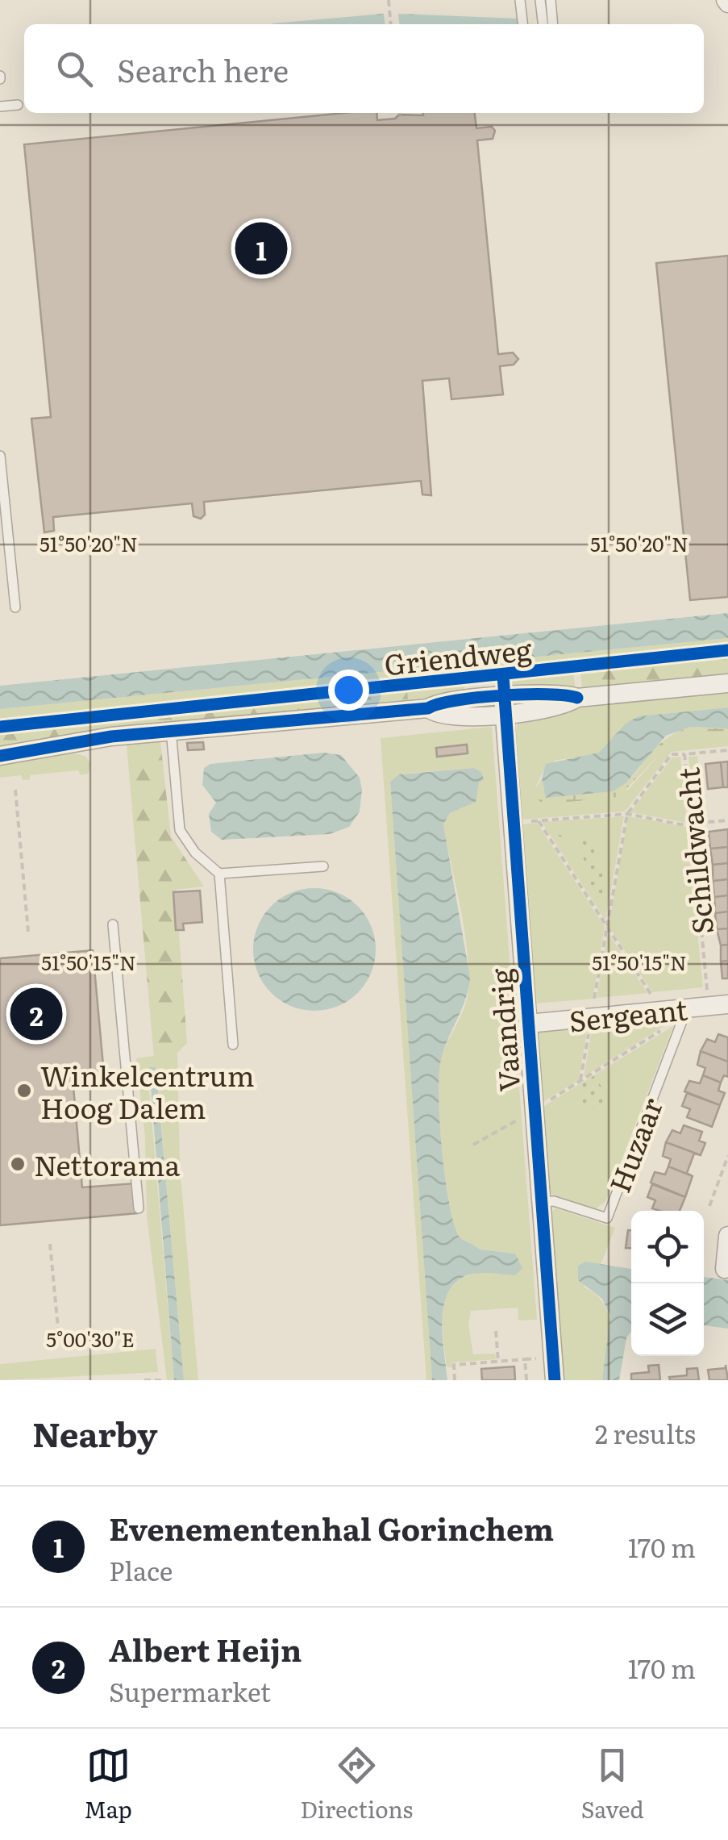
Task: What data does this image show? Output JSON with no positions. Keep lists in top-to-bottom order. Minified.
{"streets":{"street":["Griendweg","Sergeant","Vaandrig"],"lane":["Huzaar"],"path":["Schildwacht"]},"crossings":[["Griendweg","Vaandrig"],["Sergeant","Vaandrig"],["Sergeant","Huzaar"],["Vaandrig","Huzaar"]],"places":["Winkelcentrum Hoog Dalem","Nettorama"],"page":{"search":"Search here","pins":["1","2"],"heading":["Nearby","2 results"],"list":[{"mark":"1","name":"Evenementenhal Gorinchem","note":"Place","value":"170 m"},{"mark":"2","name":"Albert Heijn","note":"Supermarket","value":"170 m"}],"nav":["Map","Directions","Saved"]},"coordinates":["51°50'20\"N","51°50'15\"N","5°00'30\"E"]}
